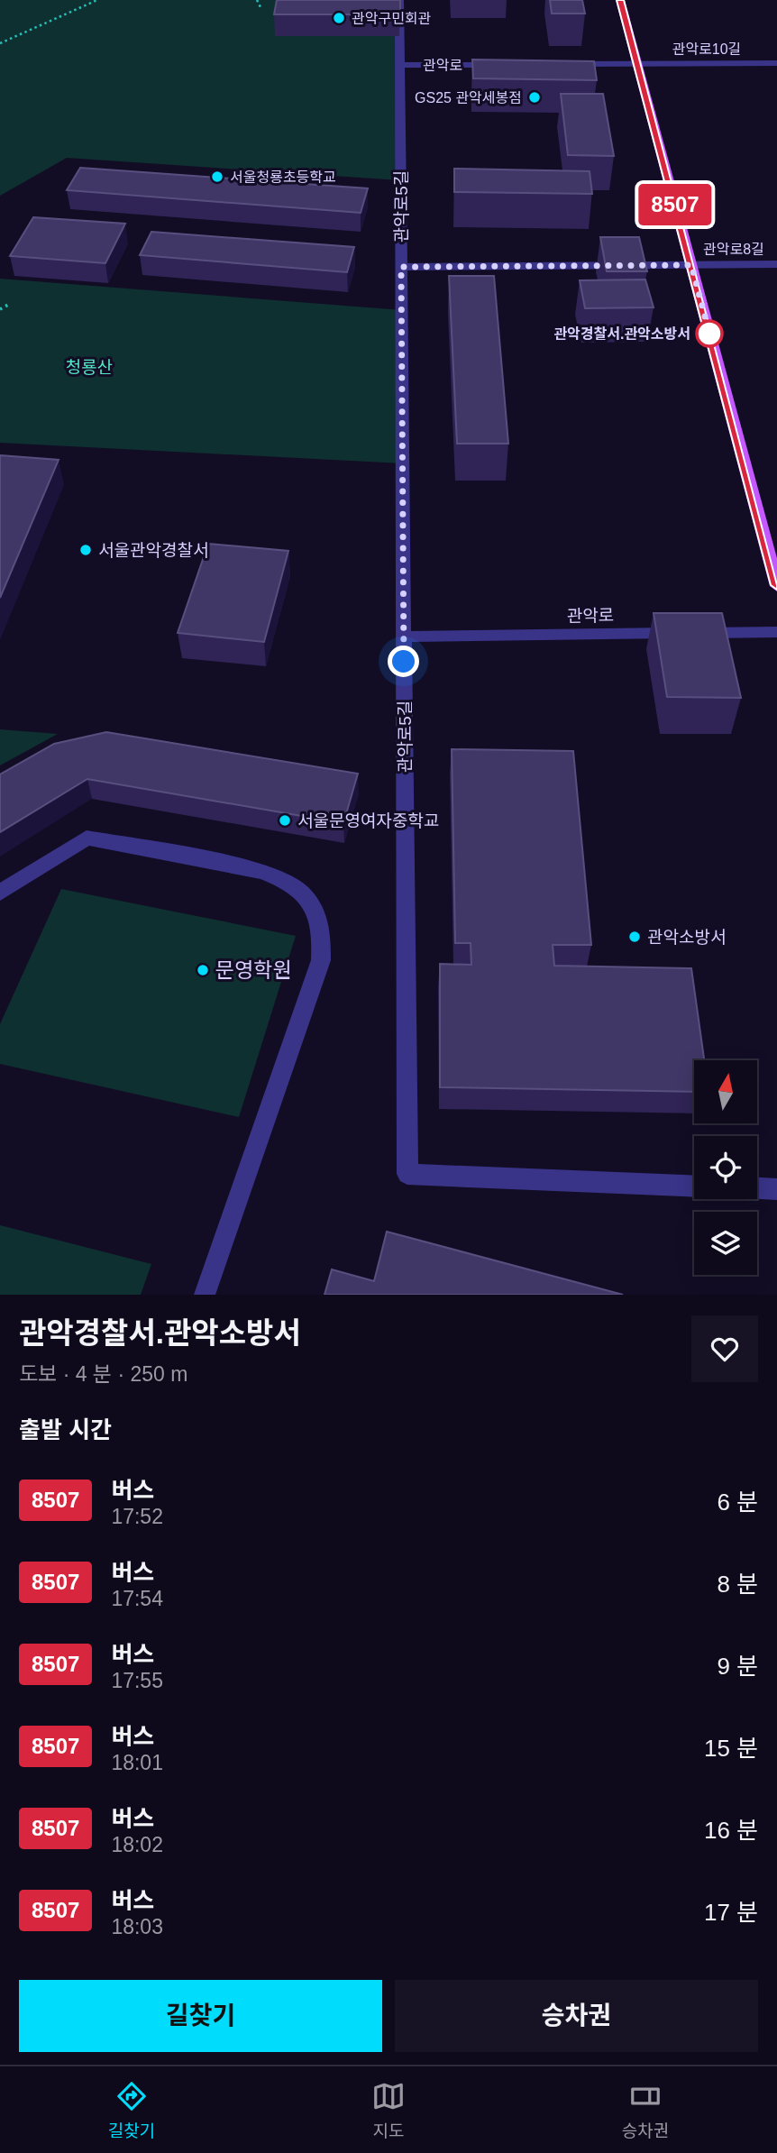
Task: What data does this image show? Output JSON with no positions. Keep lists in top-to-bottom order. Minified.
{"streets":{"street":["관악로10길","관악로","관악로5길","관악로8길"]},"crossings":[["관악로","관악로5길"]],"parks":["청룡산"],"places":["관악구민회관","GS25 관악세봉점","서울청룡초등학교","관악경찰서.관악소방서","서울관악경찰서","서울문영여자중학교","관악소방서","문영학원"],"lines":["bus line 8507"],"north":"top","page":{"on_map":"8507","heading":[["관악경찰서.관악소방서","도보 · 4 분 · 250 m"],"출발 시간"],"list":[{"mark":"8507","name":"버스","note":"17:52","value":"6 분"},{"mark":"8507","name":"버스","note":"17:54","value":"8 분"},{"mark":"8507","name":"버스","note":"17:55","value":"9 분"},{"mark":"8507","name":"버스","note":"18:01","value":"15 분"},{"mark":"8507","name":"버스","note":"18:02","value":"16 분"},{"mark":"8507","name":"버스","note":"18:03","value":"17 분"}],"buttons":["길찾기","승차권"],"tabs":["길찾기","지도","승차권"]}}
